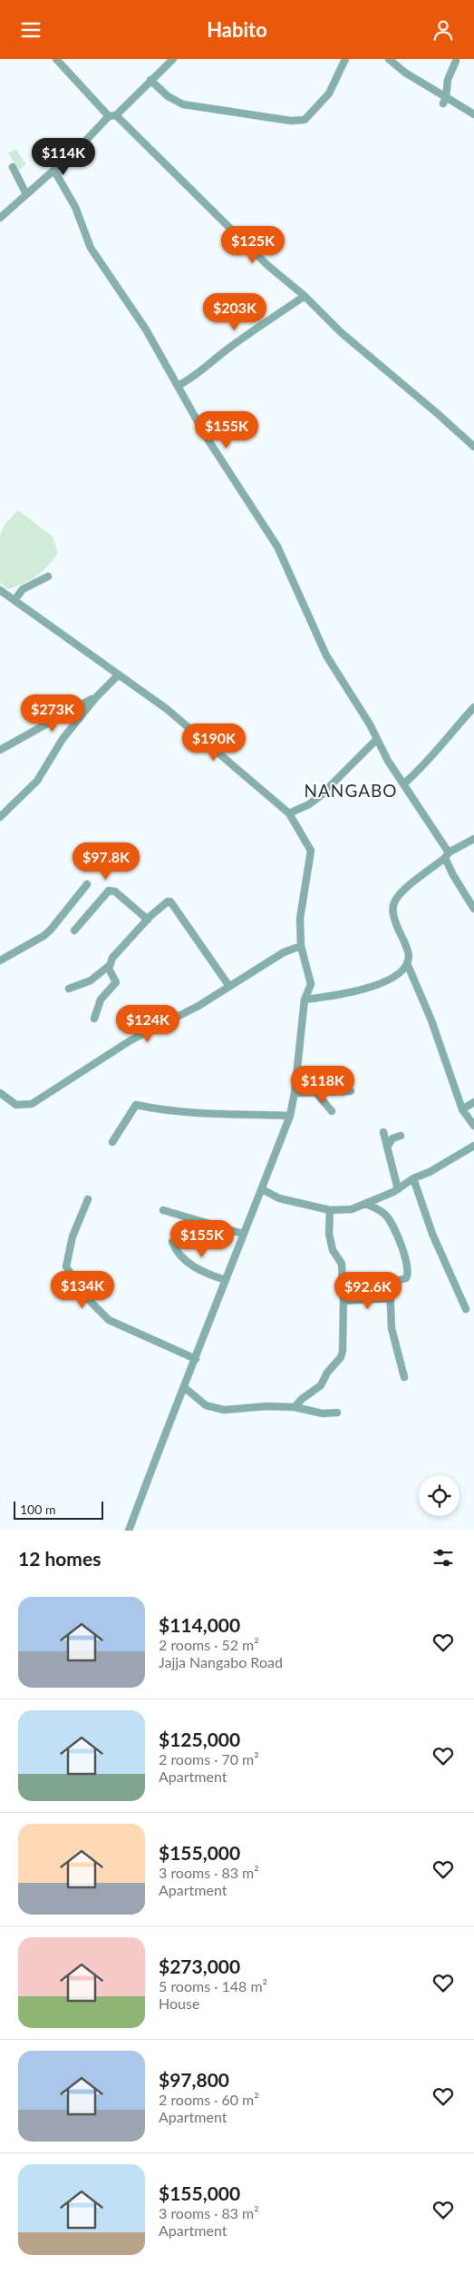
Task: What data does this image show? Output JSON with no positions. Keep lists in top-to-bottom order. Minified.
{"districts":["NANGABO"],"scale_bar":"100 m","page":{"header":"Habito","price":["$114K","$125K","$203K","$155K","$273K","$190K","$97.8K","$124K","$118K","$155K","$134K","$92.6K"],"scale":"100 m","heading":"12 homes","list":[{"name":"$114,000","note":"2 rooms · 52 m² · Jajja Nangabo Road"},{"name":"$125,000","note":"2 rooms · 70 m² · Apartment"},{"name":"$155,000","note":"3 rooms · 83 m² · Apartment"},{"name":"$273,000","note":"5 rooms · 148 m² · House"},{"name":"$97,800","note":"2 rooms · 60 m² · Apartment"},{"name":"$155,000","note":"3 rooms · 83 m² · Apartment"}]}}
